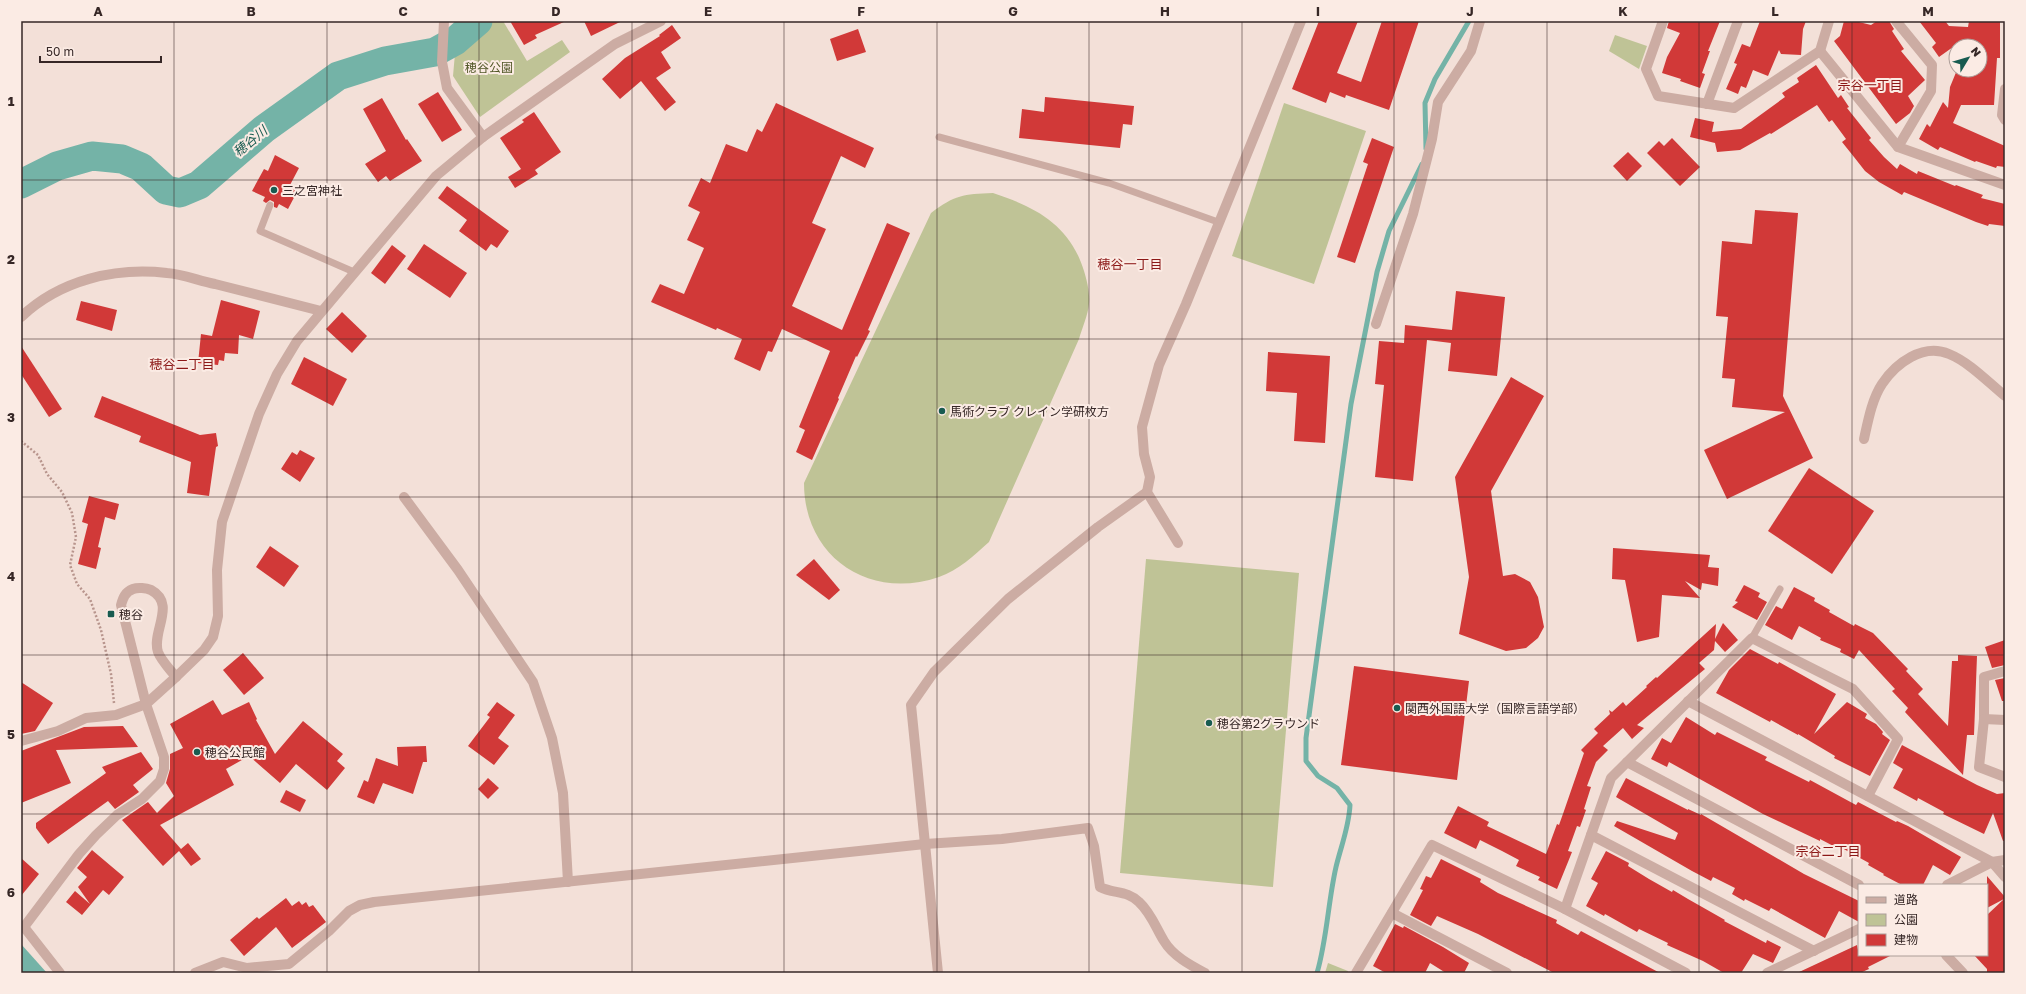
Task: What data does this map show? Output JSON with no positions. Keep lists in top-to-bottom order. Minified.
{"districts":["宗谷一丁目","穂谷一丁目","穂谷二丁目","宗谷二丁目"],"water":["穂谷川"],"parks":["穂谷公園"],"places":{"other":["三之宮神社","馬術クラブ クレイン学研枚方","関西外国語大学（国際言語学部）","穂谷第2グラウンド","穂谷公民館"],"transit":["穂谷"]},"legend":["道路","公園","建物"],"scale_bar":"50 m","north":"top right","grid":{"columns":["A","B","C","D","E","F","G","H","I","J","K","L","M"],"rows":["1","2","3","4","5","6"]}}
